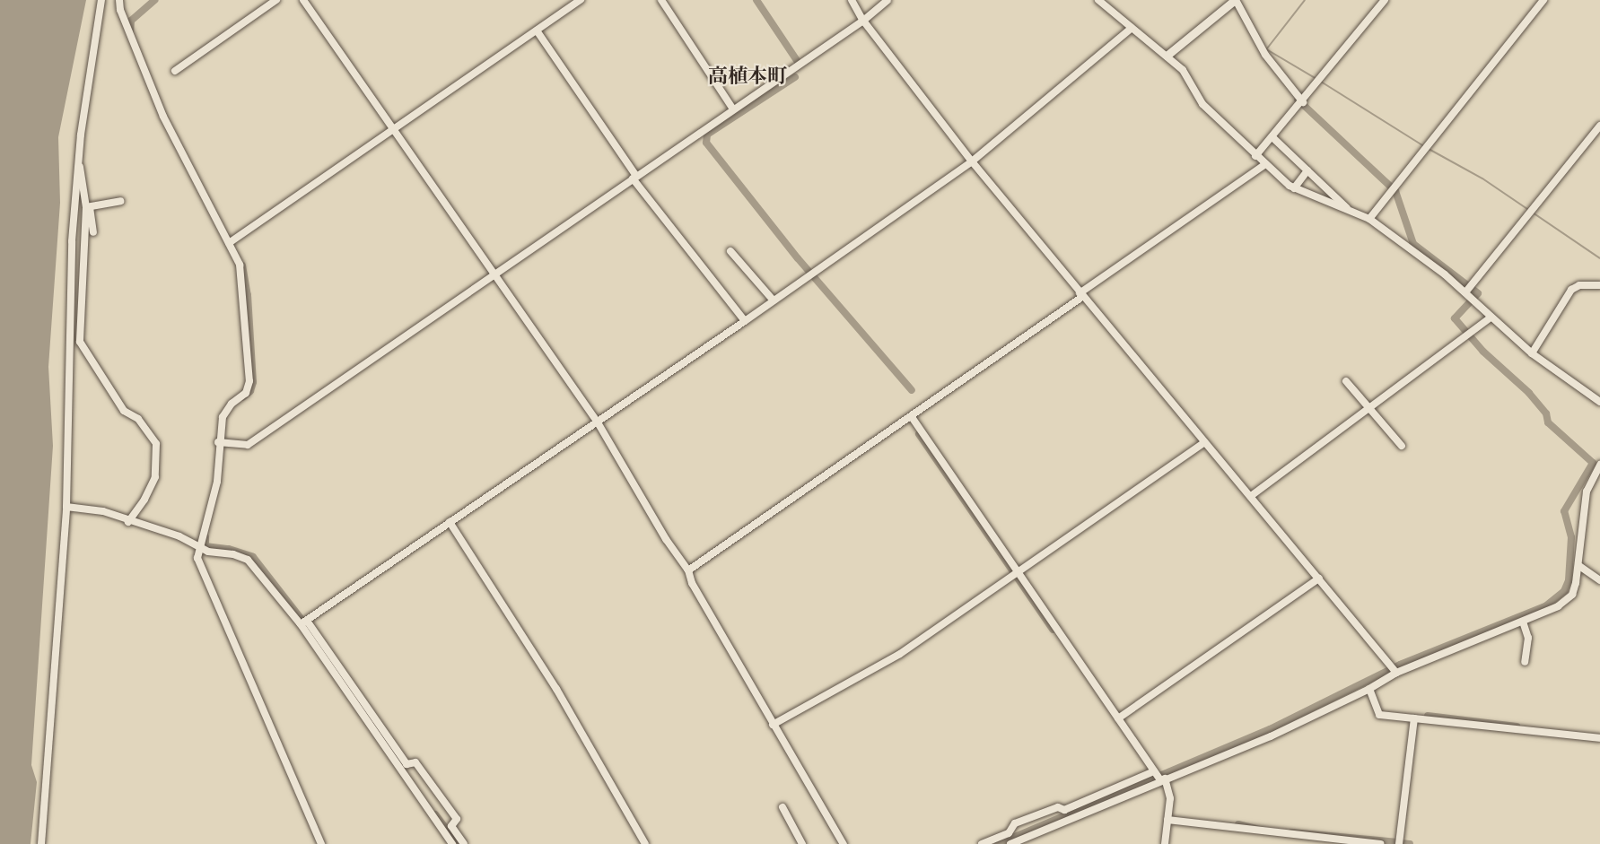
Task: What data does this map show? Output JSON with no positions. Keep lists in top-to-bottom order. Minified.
{"districts":["高植本町"]}
